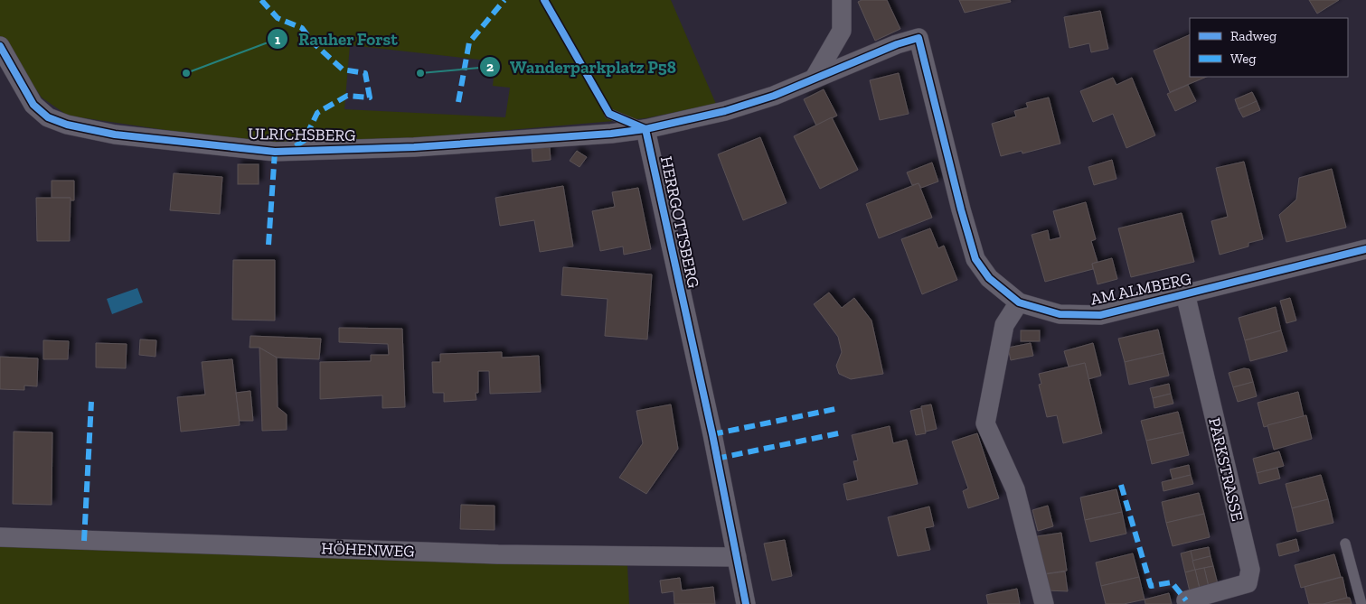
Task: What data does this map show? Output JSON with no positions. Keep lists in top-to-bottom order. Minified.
{"streets":{"street":["ULRICHSBERG","HERRGOTTSBERG","AM ALMBERG","PARKSTRASSE","HÖHENWEG"]},"crossings":[["ULRICHSBERG","HERRGOTTSBERG"],["HERRGOTTSBERG","HÖHENWEG"],["AM ALMBERG","PARKSTRASSE"]],"places":["Rauher Forst","Wanderparkplatz P58"],"legend":["Radweg","Weg"]}
